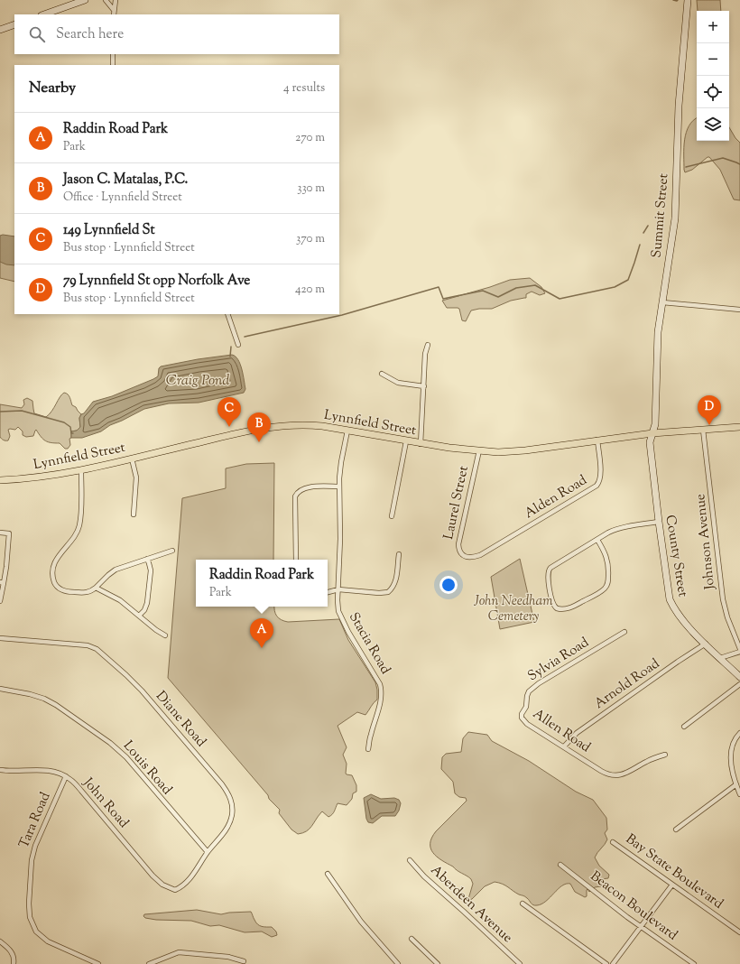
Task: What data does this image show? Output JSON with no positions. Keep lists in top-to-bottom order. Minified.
{"streets":{"main road":["Summit Street","Lynnfield Street","County Street"],"street":["Alden Road","Laurel Street","Johnson Avenue","Stacia Road","Sylvia Road","Arnold Road","Diane Road","Allen Road","Louis Road","John Road","Tara Road","Bay State Boulevard","Aberdeen Avenue","Beacon Boulevard"]},"crossings":[["Summit Street","Lynnfield Street"],["Summit Street","County Street"],["Lynnfield Street","Alden Road"],["Lynnfield Street","Laurel Street"],["Lynnfield Street","Johnson Avenue"],["Lynnfield Street","County Street"],["Lynnfield Street","Stacia Road"],["Alden Road","Laurel Street"],["County Street","Arnold Road"],["Sylvia Road","Allen Road"],["Arnold Road","Allen Road"],["Diane Road","Louis Road"],["Diane Road","John Road"],["John Road","Tara Road"]],"water":["Craig Pond"],"parks":["John Needham Cemetery"],"page":{"map_buttons":["+","−"],"search":"Search here","heading":["Nearby","4 results"],"list":[{"mark":"A","name":"Raddin Road Park","note":"Park","value":"270 m"},{"mark":"B","name":"Jason C. Matalas, P.C.","note":"Office · Lynnfield Street","value":"330 m"},{"mark":"C","name":"149 Lynnfield St","note":"Bus stop · Lynnfield Street","value":"370 m"},{"mark":"D","name":"79 Lynnfield St opp Norfolk Ave","note":"Bus stop · Lynnfield Street","value":"420 m"}],"pins":["D","C","B","A"],"popup":["Raddin Road Park","Park"]}}
